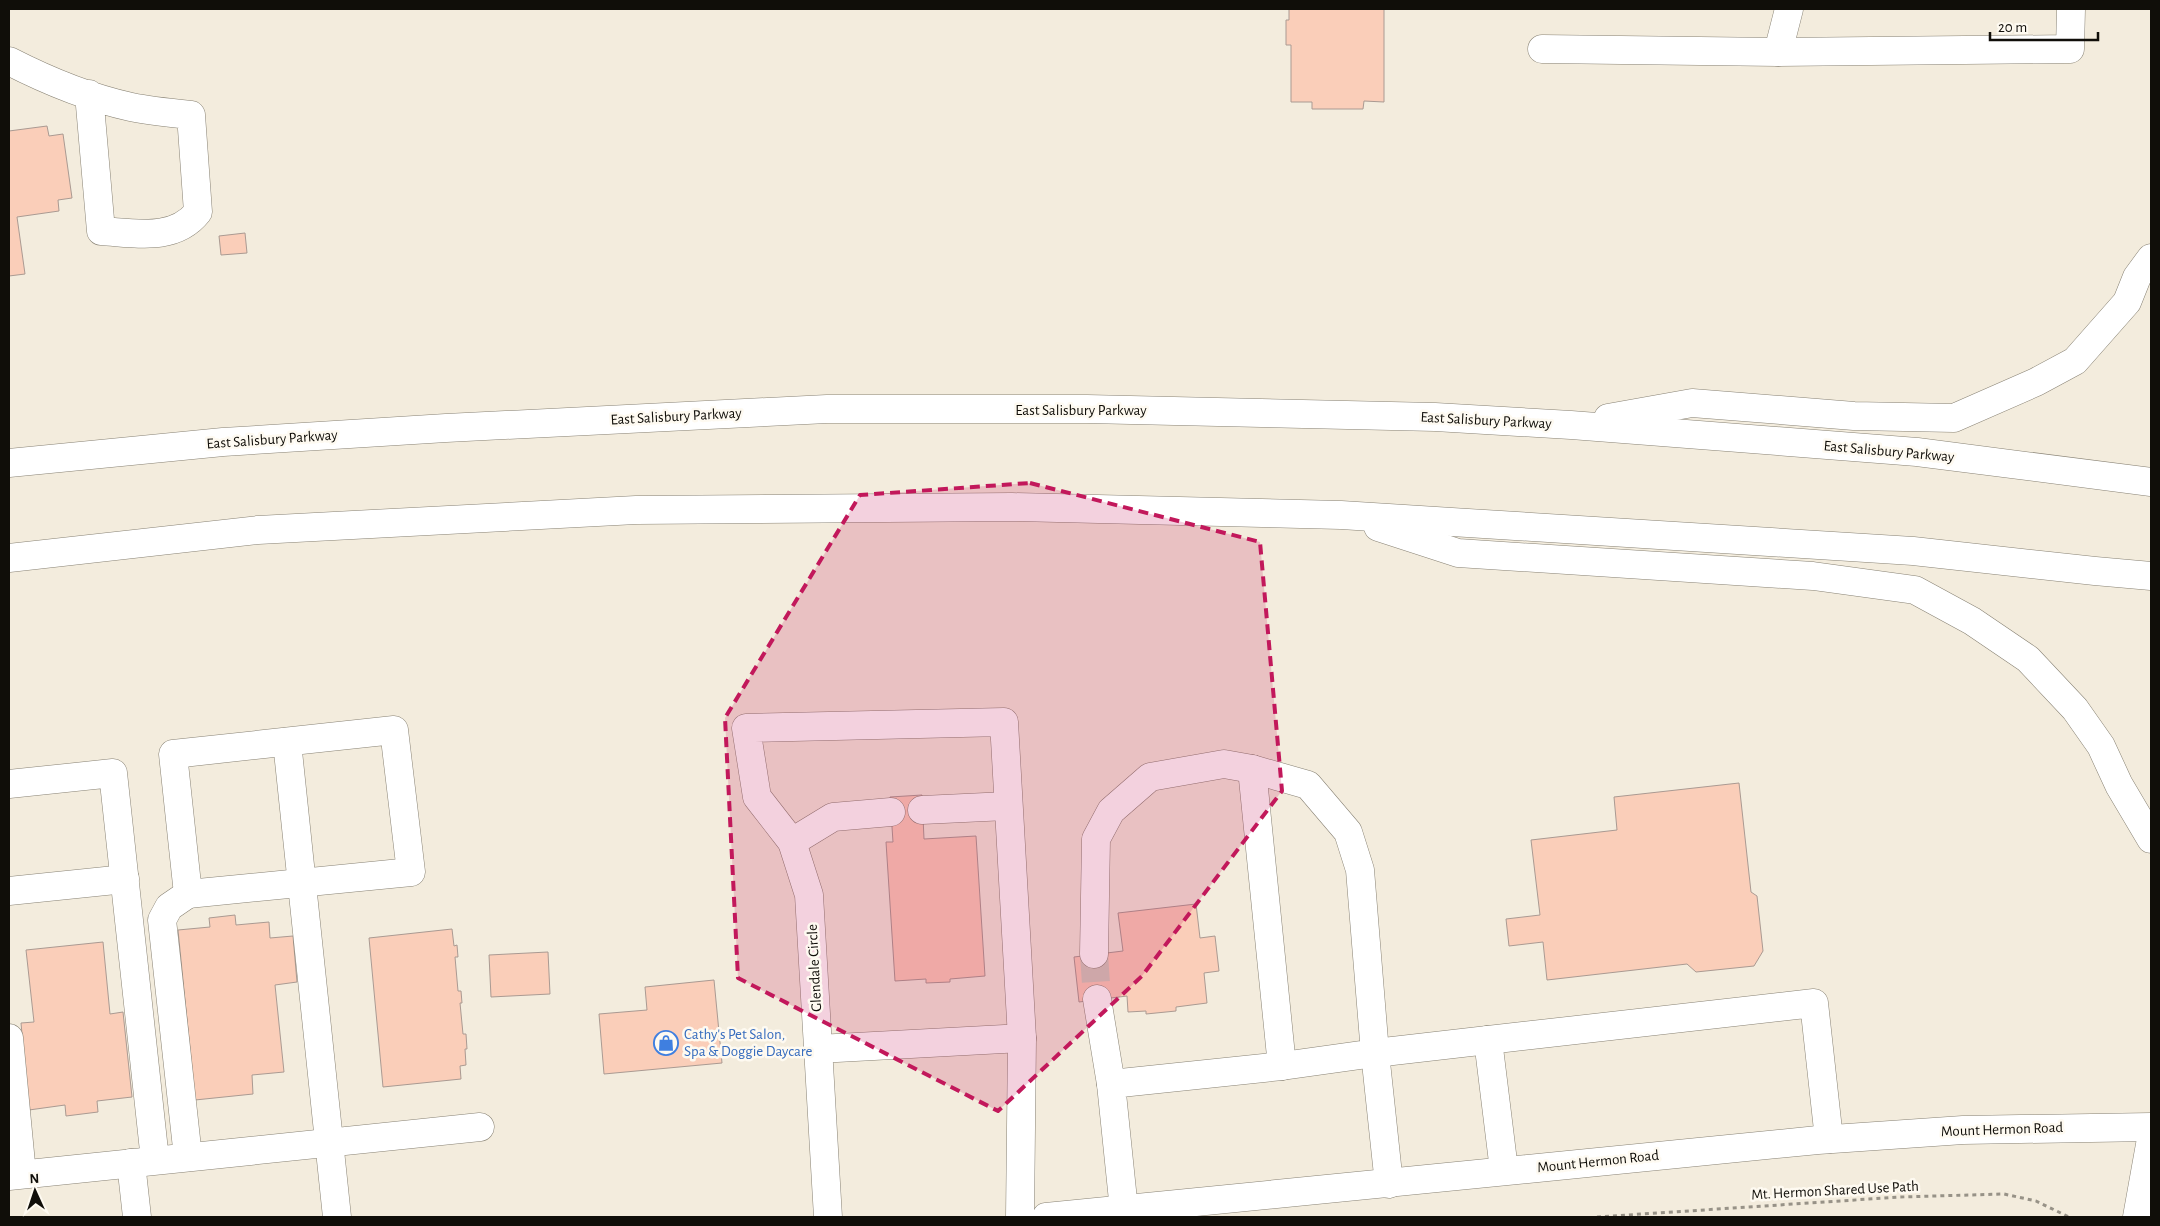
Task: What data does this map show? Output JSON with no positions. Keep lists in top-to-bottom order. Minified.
{"streets":{"main road":["East Salisbury Parkway","Glendale Circle","Mount Hermon Road"],"path":["Mt. Hermon Shared Use Path"]},"places":{"shop":["Cathy's Pet Salon, Spa & Doggie Daycare"]},"scale_bar":"20 m","north":"top"}
